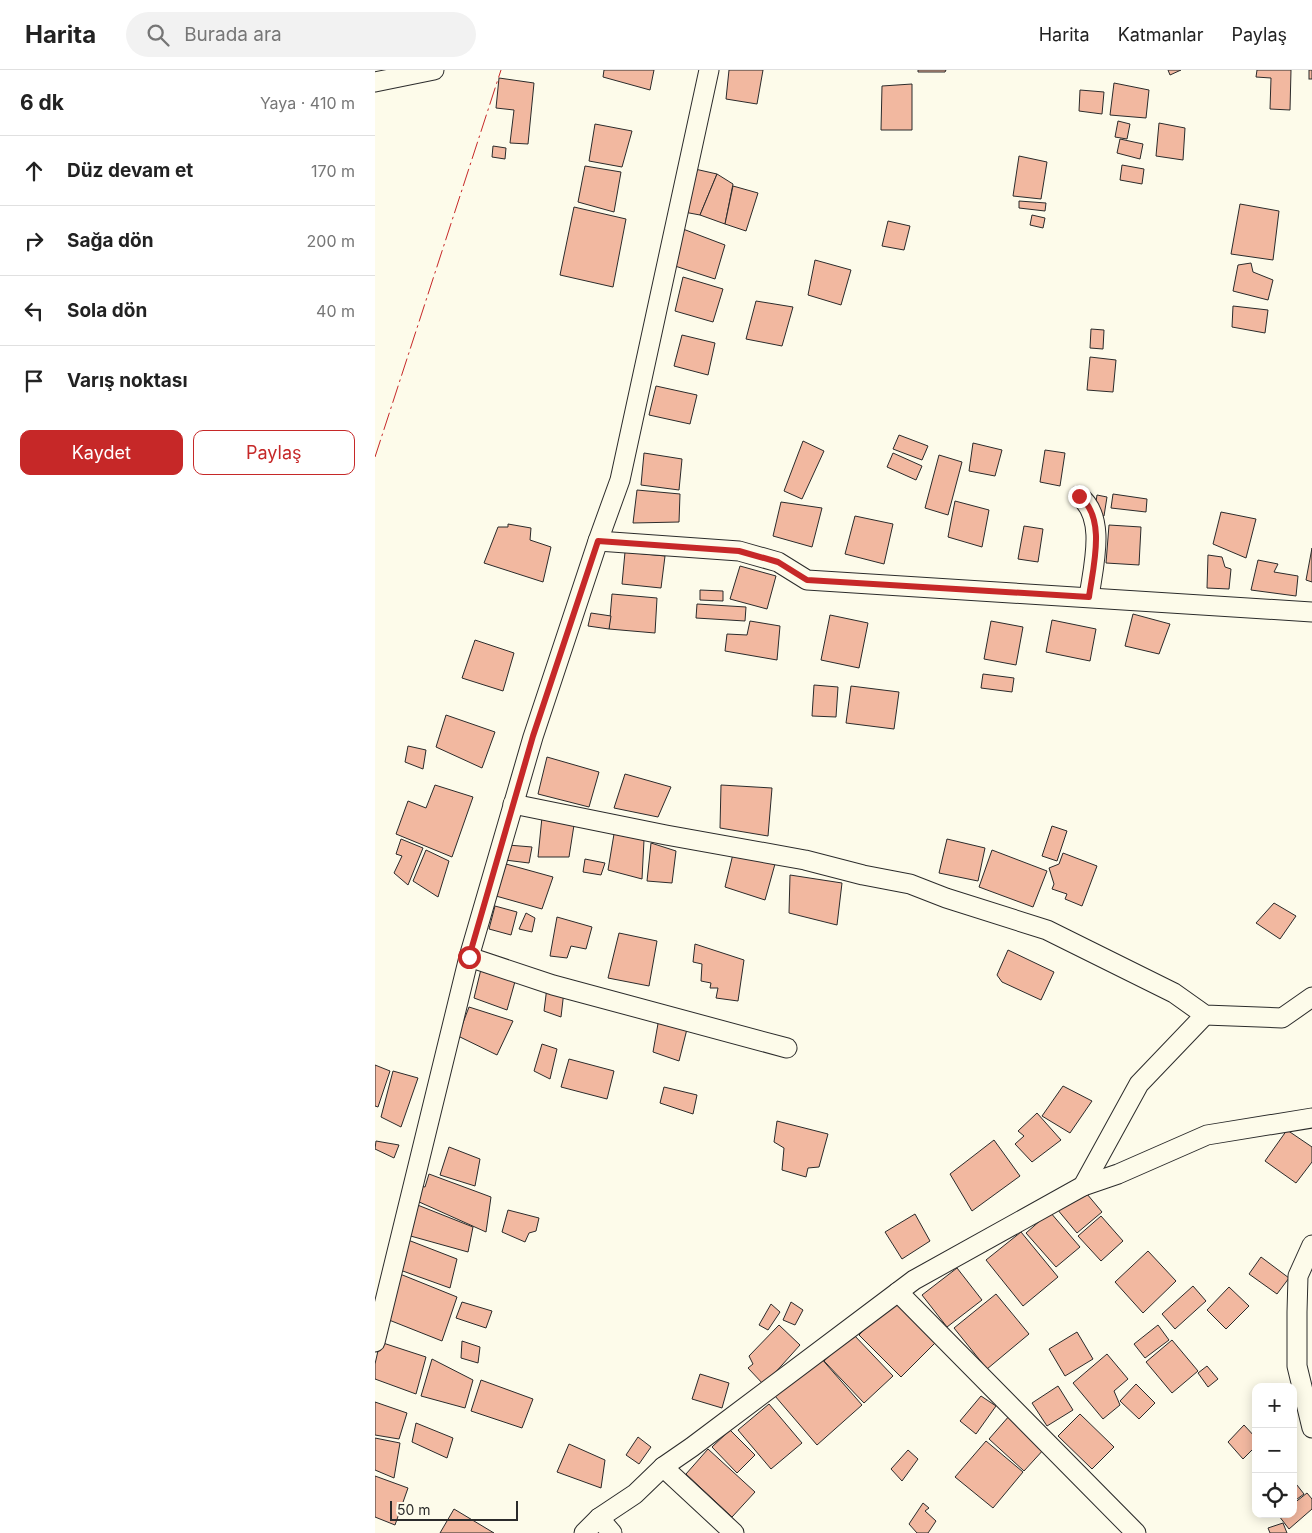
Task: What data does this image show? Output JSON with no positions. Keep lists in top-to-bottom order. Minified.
{"scale_bar":"50 m","page":{"header":"Harita","search":"Burada ara","nav":["Harita","Katmanlar","Paylaş"],"heading":["6 dk","Yaya · 410 m"],"list":[["Düz devam et","170 m"],["Sağa dön","200 m"],["Sola dön","40 m"],"Varış noktası"],"buttons":["Kaydet","Paylaş"],"map_buttons":["+","−"],"scale":"50 m"}}
